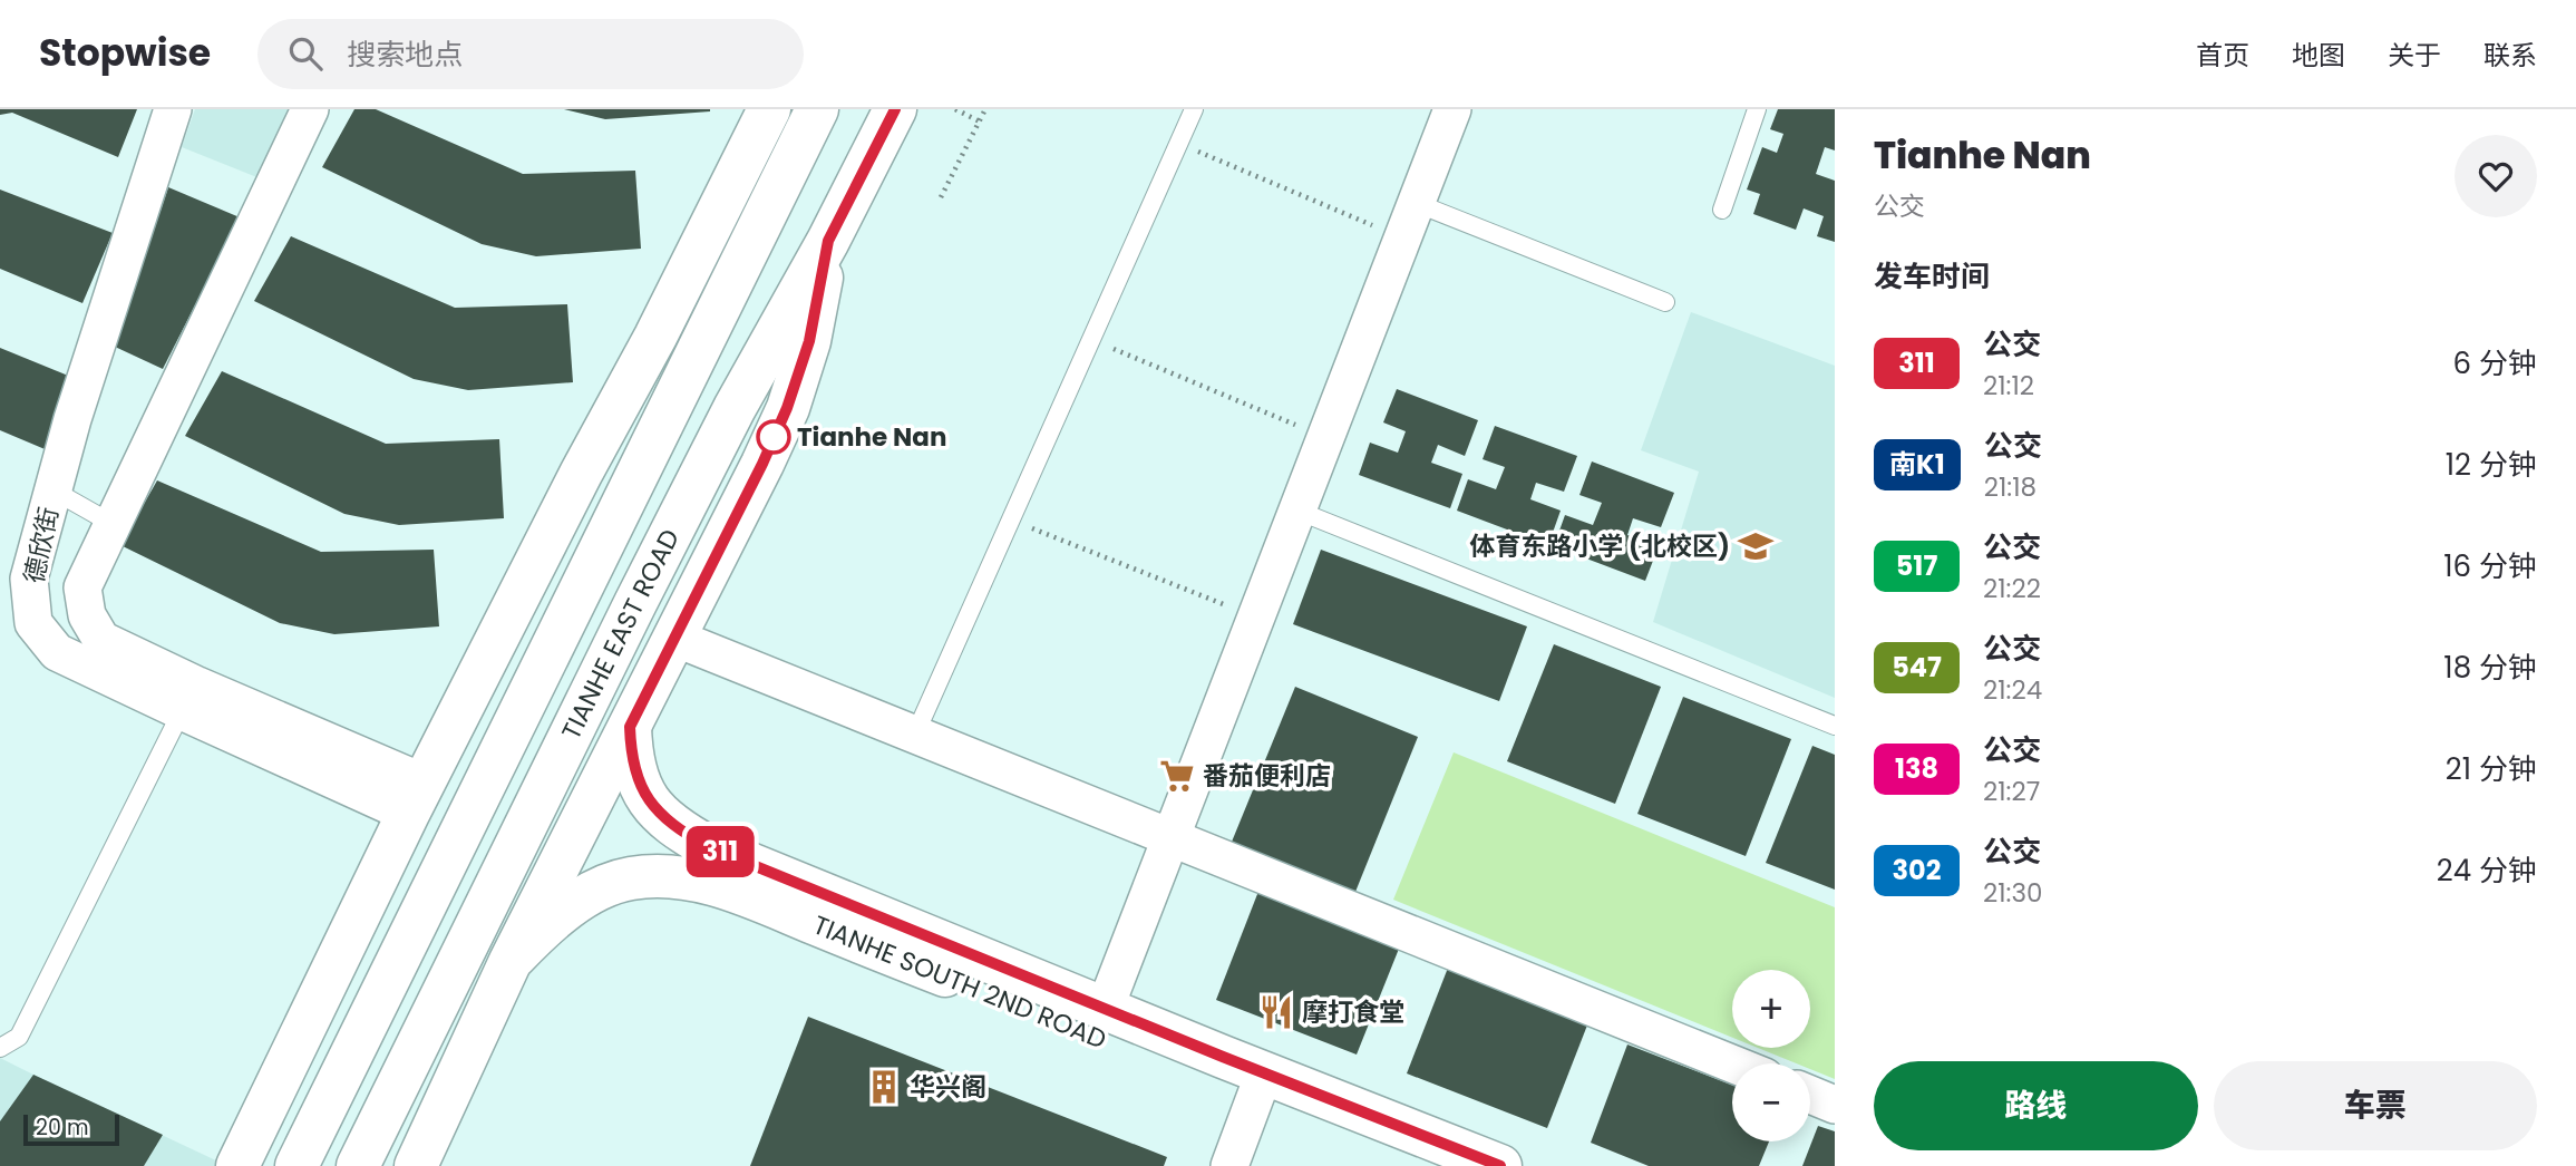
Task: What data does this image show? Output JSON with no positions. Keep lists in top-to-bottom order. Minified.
{"streets":{"main road":["TIANHE EAST ROAD","TIANHE SOUTH 2ND ROAD"],"street":["德欣街"]},"places":{"other":["Tianhe Nan"],"school or university":["体育东路小学 (北校区)"],"supermarket":["番茄便利店"],"restaurant":["摩打食堂"],"building":["华兴阁"]},"lines":["bus line 311"],"scale_bar":"20 m","page":{"header":"Stopwise","search":"搜索地点","nav":["首页","地图","关于","联系"],"on_map":"311","heading":[["Tianhe Nan","公交"],"发车时间"],"list":[{"mark":"311","name":"公交","note":"21:12","value":"6 分钟"},{"mark":"南K1","name":"公交","note":"21:18","value":"12 分钟"},{"mark":"517","name":"公交","note":"21:22","value":"16 分钟"},{"mark":"547","name":"公交","note":"21:24","value":"18 分钟"},{"mark":"138","name":"公交","note":"21:27","value":"21 分钟"},{"mark":"302","name":"公交","note":"21:30","value":"24 分钟"}],"map_buttons":["+","−"],"buttons":["路线","车票"],"scale":"20 m"}}
